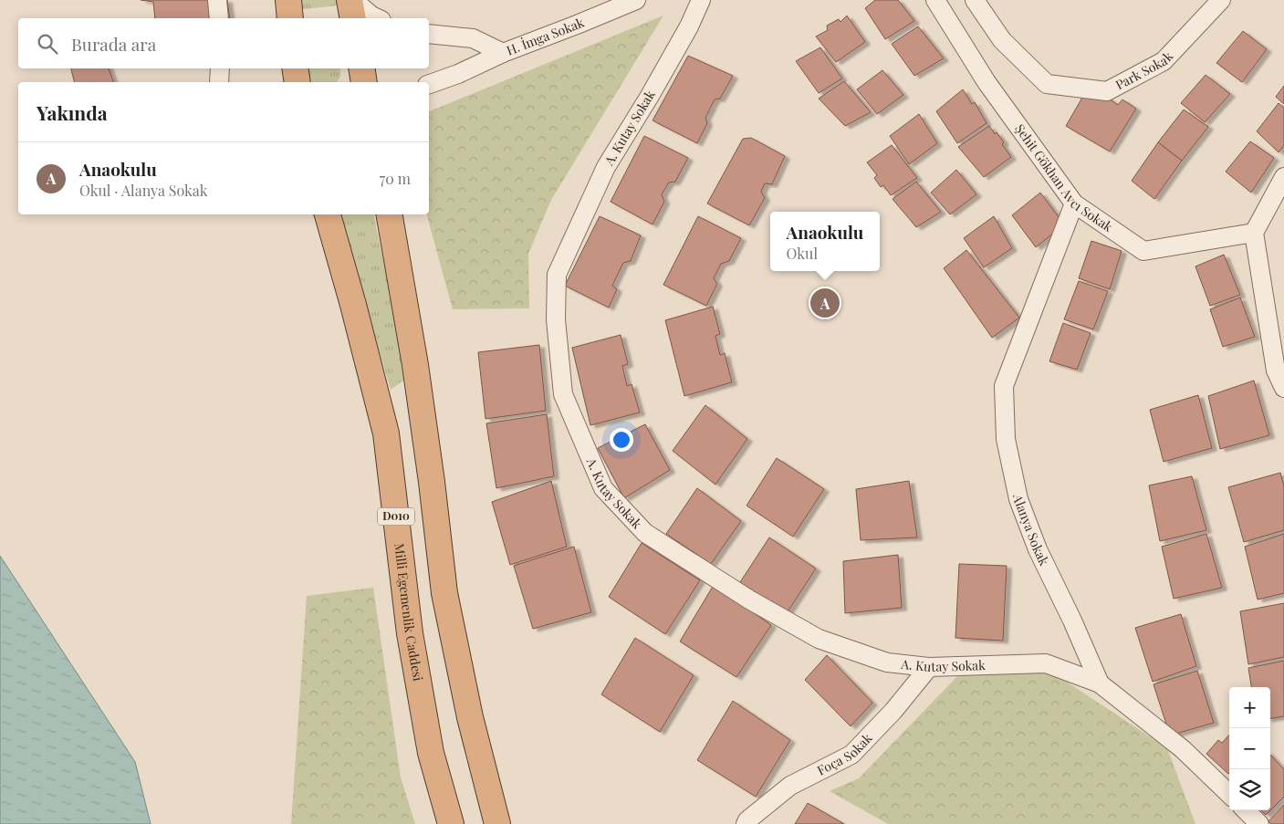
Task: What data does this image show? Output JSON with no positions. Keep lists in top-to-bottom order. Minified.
{"streets":{"highway":["D010","Milli Egemenlik Caddesi"],"street":["H. İmga Sokak","Park Sokak","A. Kutay Sokak","Şehit Gökhan Avcı Sokak","Alanya Sokak","Foça Sokak"]},"crossings":[["A. Kutay Sokak","Alanya Sokak"],["A. Kutay Sokak","Foça Sokak"],["Şehit Gökhan Avcı Sokak","Alanya Sokak"]],"page":{"search":"Burada ara","heading":"Yakında","list":[{"mark":"A","name":"Anaokulu","note":"Okul · Alanya Sokak","value":"70 m"}],"popup":["Anaokulu","Okul"],"pins":"A","map_buttons":["+","−"]}}
